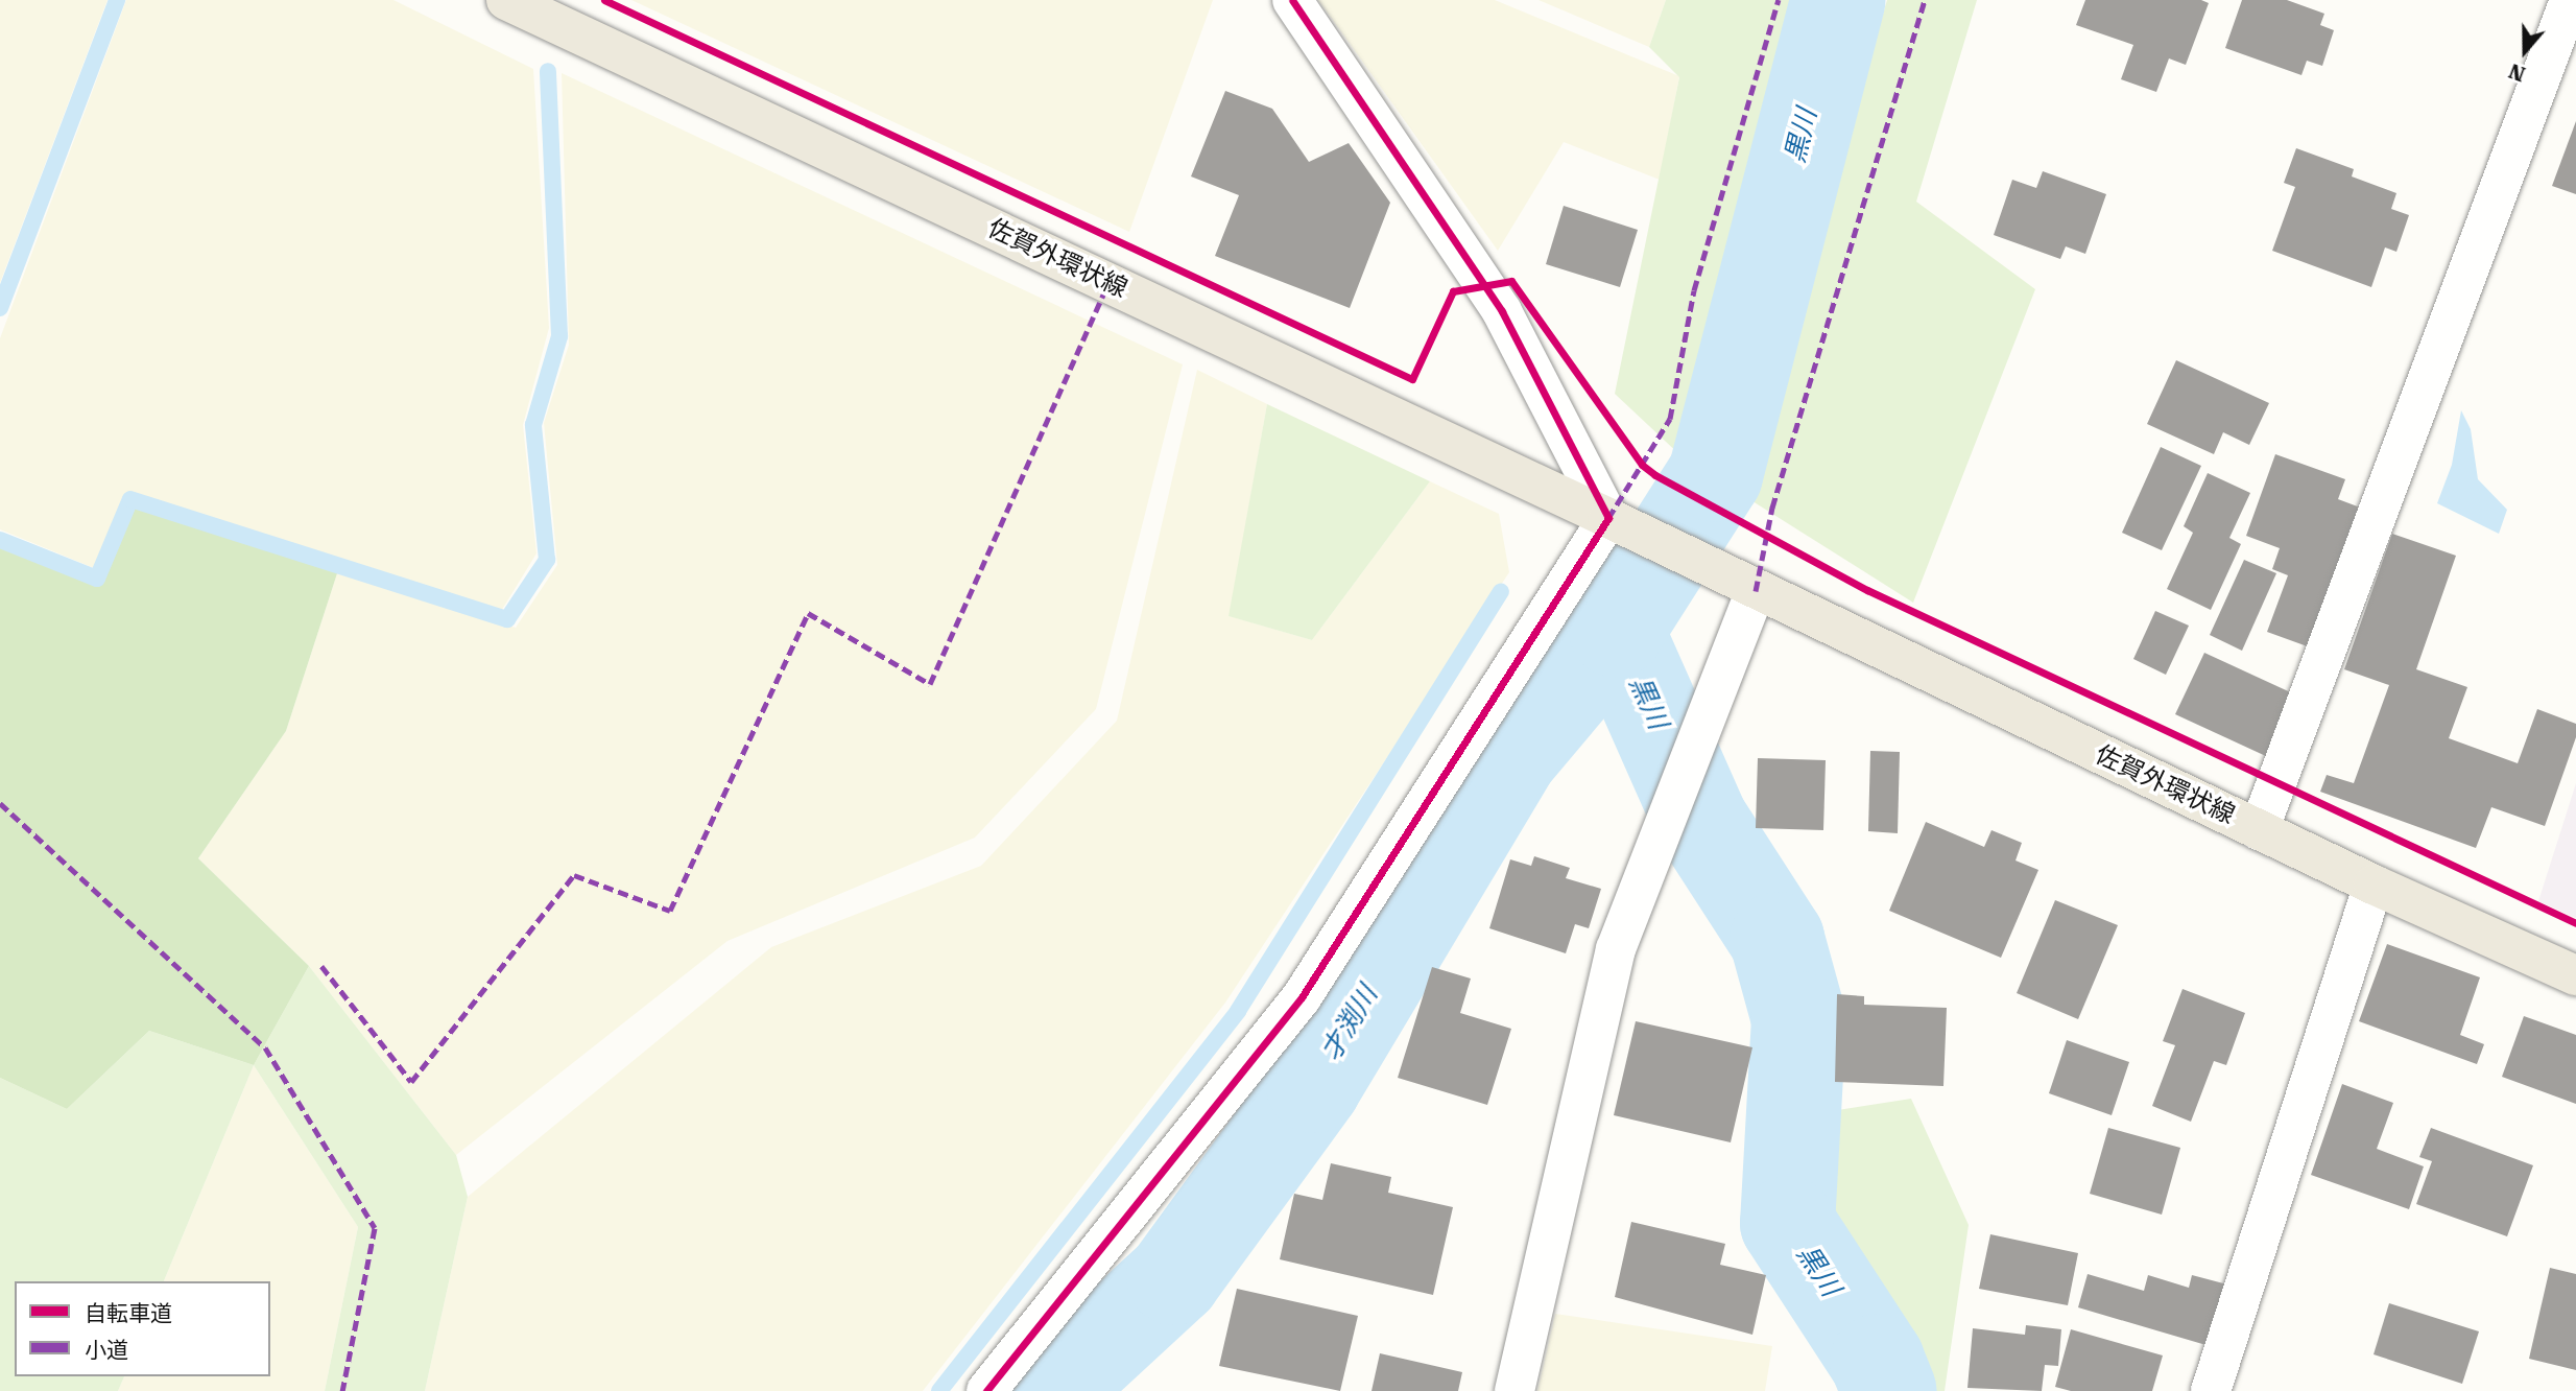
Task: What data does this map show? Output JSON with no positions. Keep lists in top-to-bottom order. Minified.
{"streets":{"main road":["佐賀外環状線"]},"water":["黒川","才渕川"],"legend":["自転車道","小道"],"north":"bottom"}
